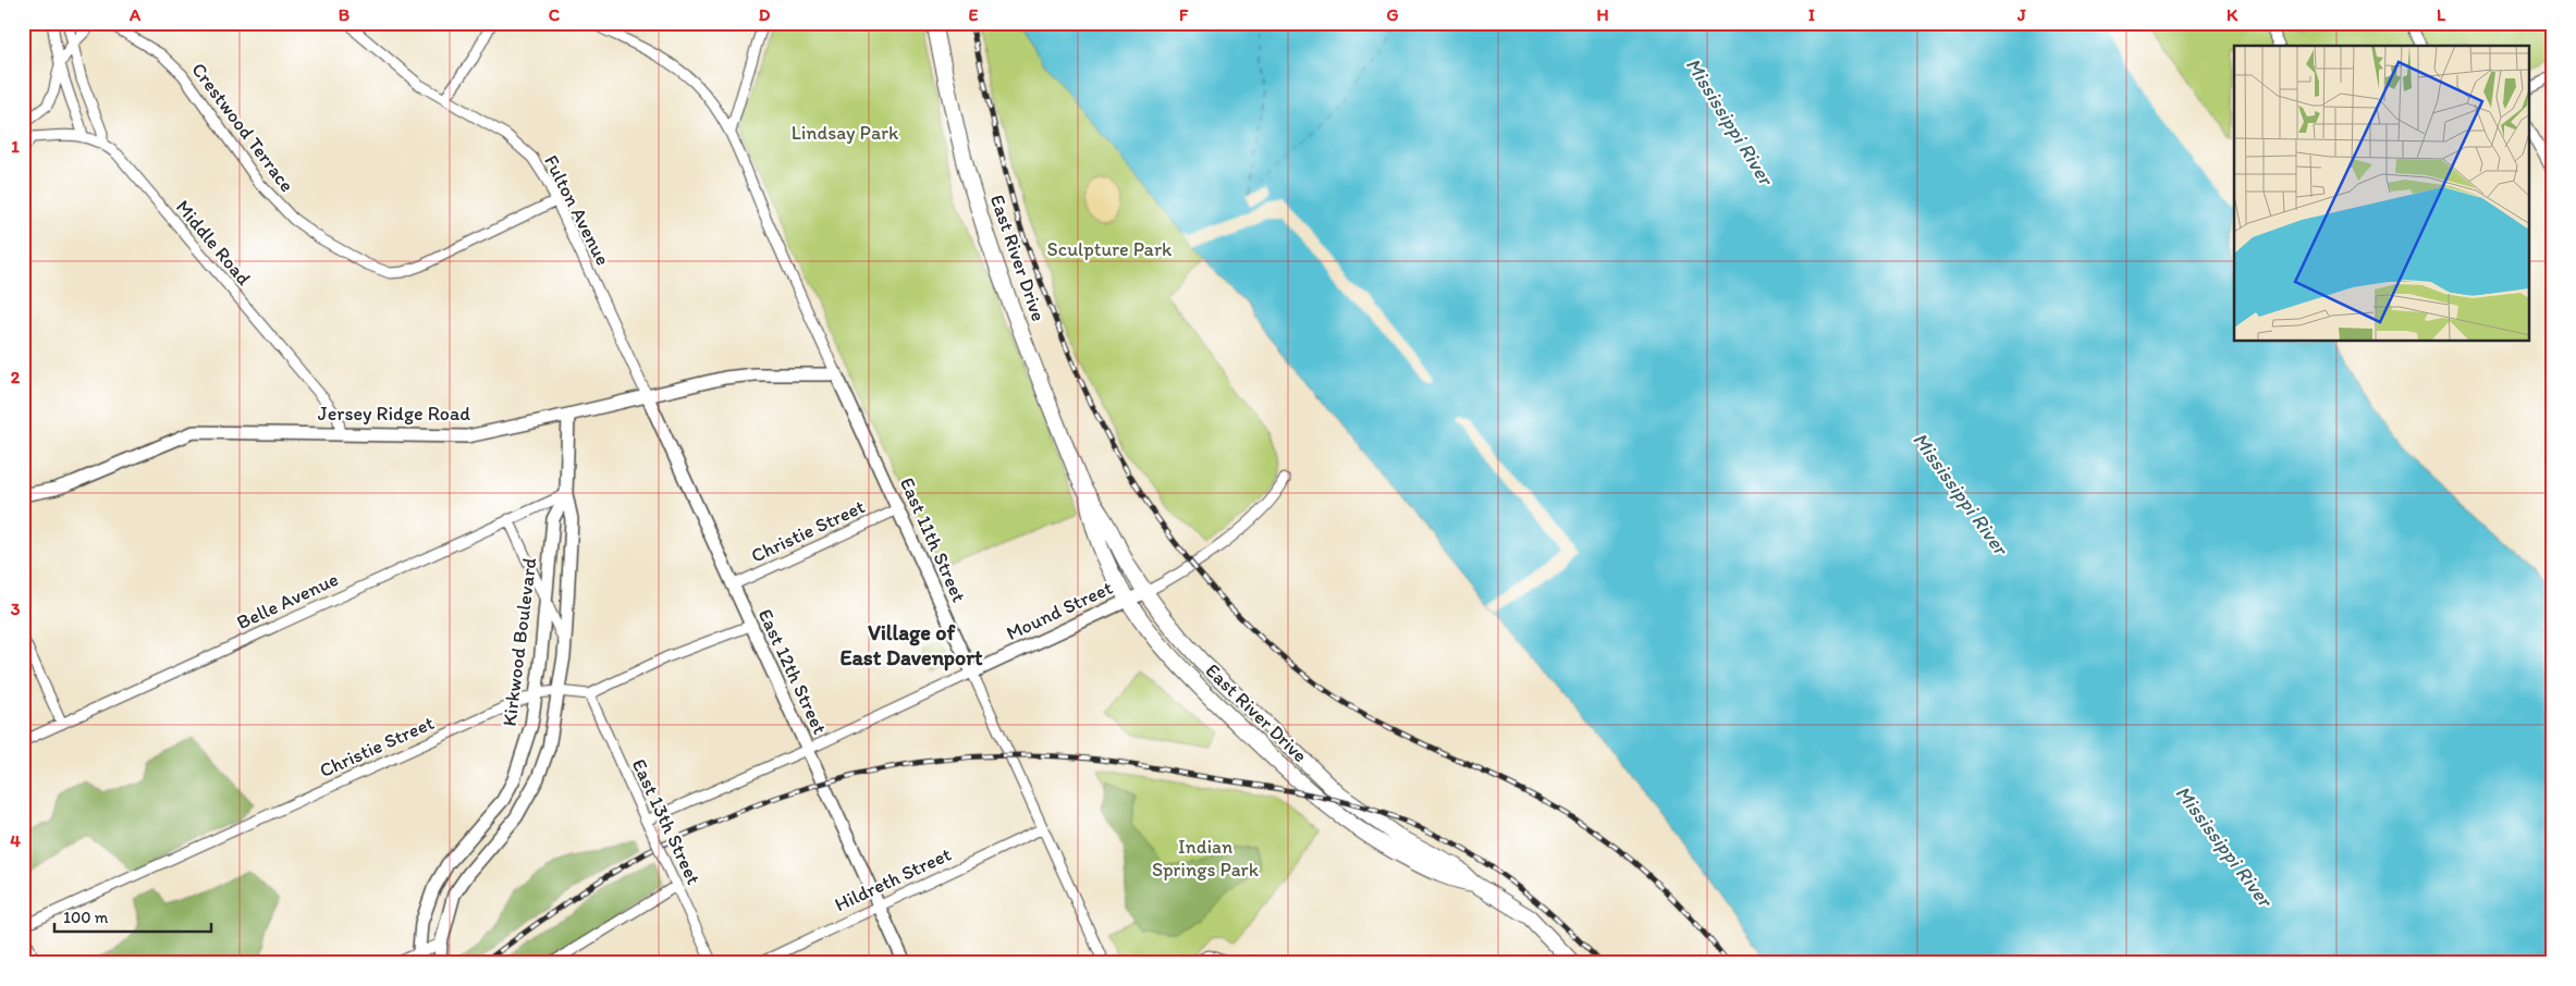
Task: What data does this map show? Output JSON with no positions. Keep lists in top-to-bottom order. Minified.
{"streets":{"main road":["East River Drive"],"street":["Crestwood Terrace","Fulton Avenue","Middle Road","Jersey Ridge Road","Christie Street","East 11th Street","Belle Avenue","Mound Street","Kirkwood Boulevard","East 12th Street","East 13th Street","Hildreth Street"]},"crossings":[["Crestwood Terrace","Fulton Avenue"],["Fulton Avenue","Jersey Ridge Road"],["Fulton Avenue","East 12th Street"],["Middle Road","Jersey Ridge Road"],["East River Drive","Mound Street"],["Jersey Ridge Road","East 11th Street"],["Jersey Ridge Road","Kirkwood Boulevard"],["Jersey Ridge Road","East 12th Street"],["Christie Street","East 11th Street"],["Christie Street","Kirkwood Boulevard"],["Christie Street","East 12th Street"],["Christie Street","East 13th Street"],["East 11th Street","Mound Street"],["East 11th Street","Hildreth Street"],["Belle Avenue","Kirkwood Boulevard"],["Mound Street","East 12th Street"],["Mound Street","East 13th Street"],["East 12th Street","Hildreth Street"]],"districts":["Village of East Davenport"],"water":["Mississippi River"],"parks":["Lindsay Park","Sculpture Park","Indian Springs Park"],"scale_bar":"100 m","grid":{"columns":["A","B","C","D","E","F","G","H","I","J","K","L"],"rows":["1","2","3","4"]}}
